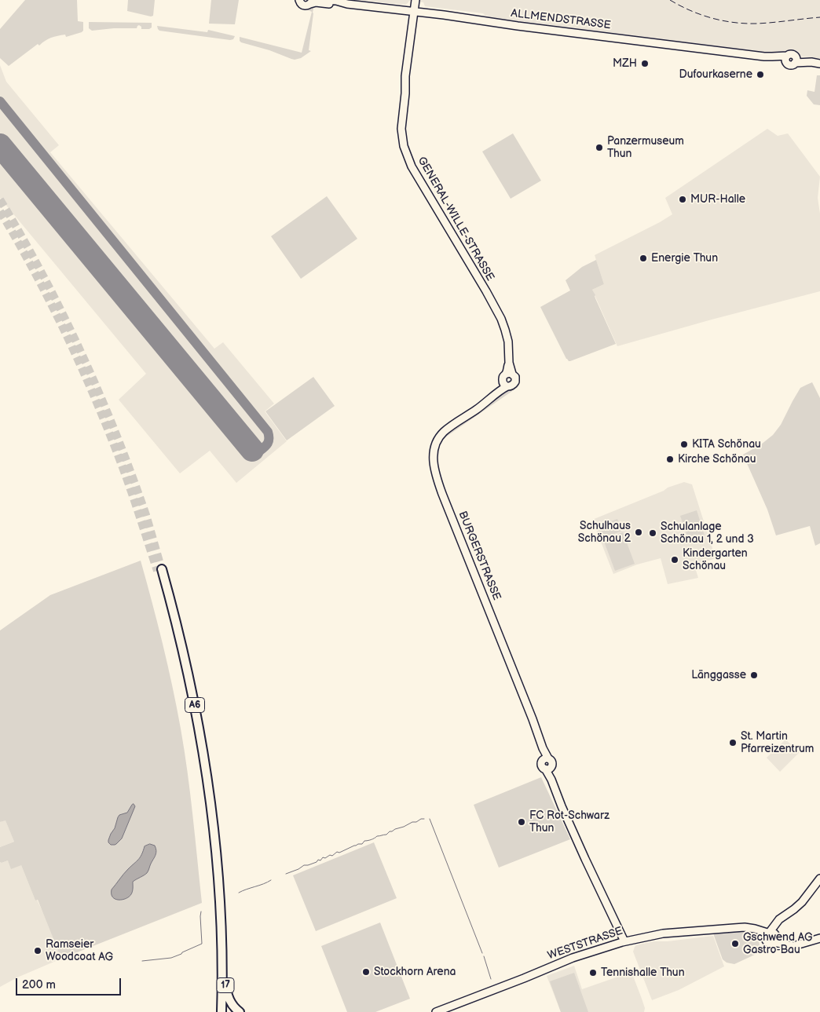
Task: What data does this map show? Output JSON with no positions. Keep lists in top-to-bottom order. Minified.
{"streets":{"highway":["A6","17"],"main road":["ALLMENDSTRASSE","GENERAL-WILLE-STRASSE","BURGERSTRASSE","WESTSTRASSE"]},"crossings":[["ALLMENDSTRASSE","GENERAL-WILLE-STRASSE"],["GENERAL-WILLE-STRASSE","BURGERSTRASSE"],["BURGERSTRASSE","WESTSTRASSE"],["A6","17"]],"places":["MZH","Dufourkaserne","Panzermuseum Thun","MUR-Halle","Energie Thun","KITA Schönau","Kirche Schönau","Schulhaus Schönau 2","Schulanlage Schönau 1, 2 und 3","Kindergarten Schönau","Länggasse","St. Martin Pfarreizentrum","FC Rot-Schwarz Thun","Gschwend AG Gastro-Bau","Ramseier Woodcoat AG","Stockhorn Arena","Tennishalle Thun"],"scale_bar":"200 m"}
